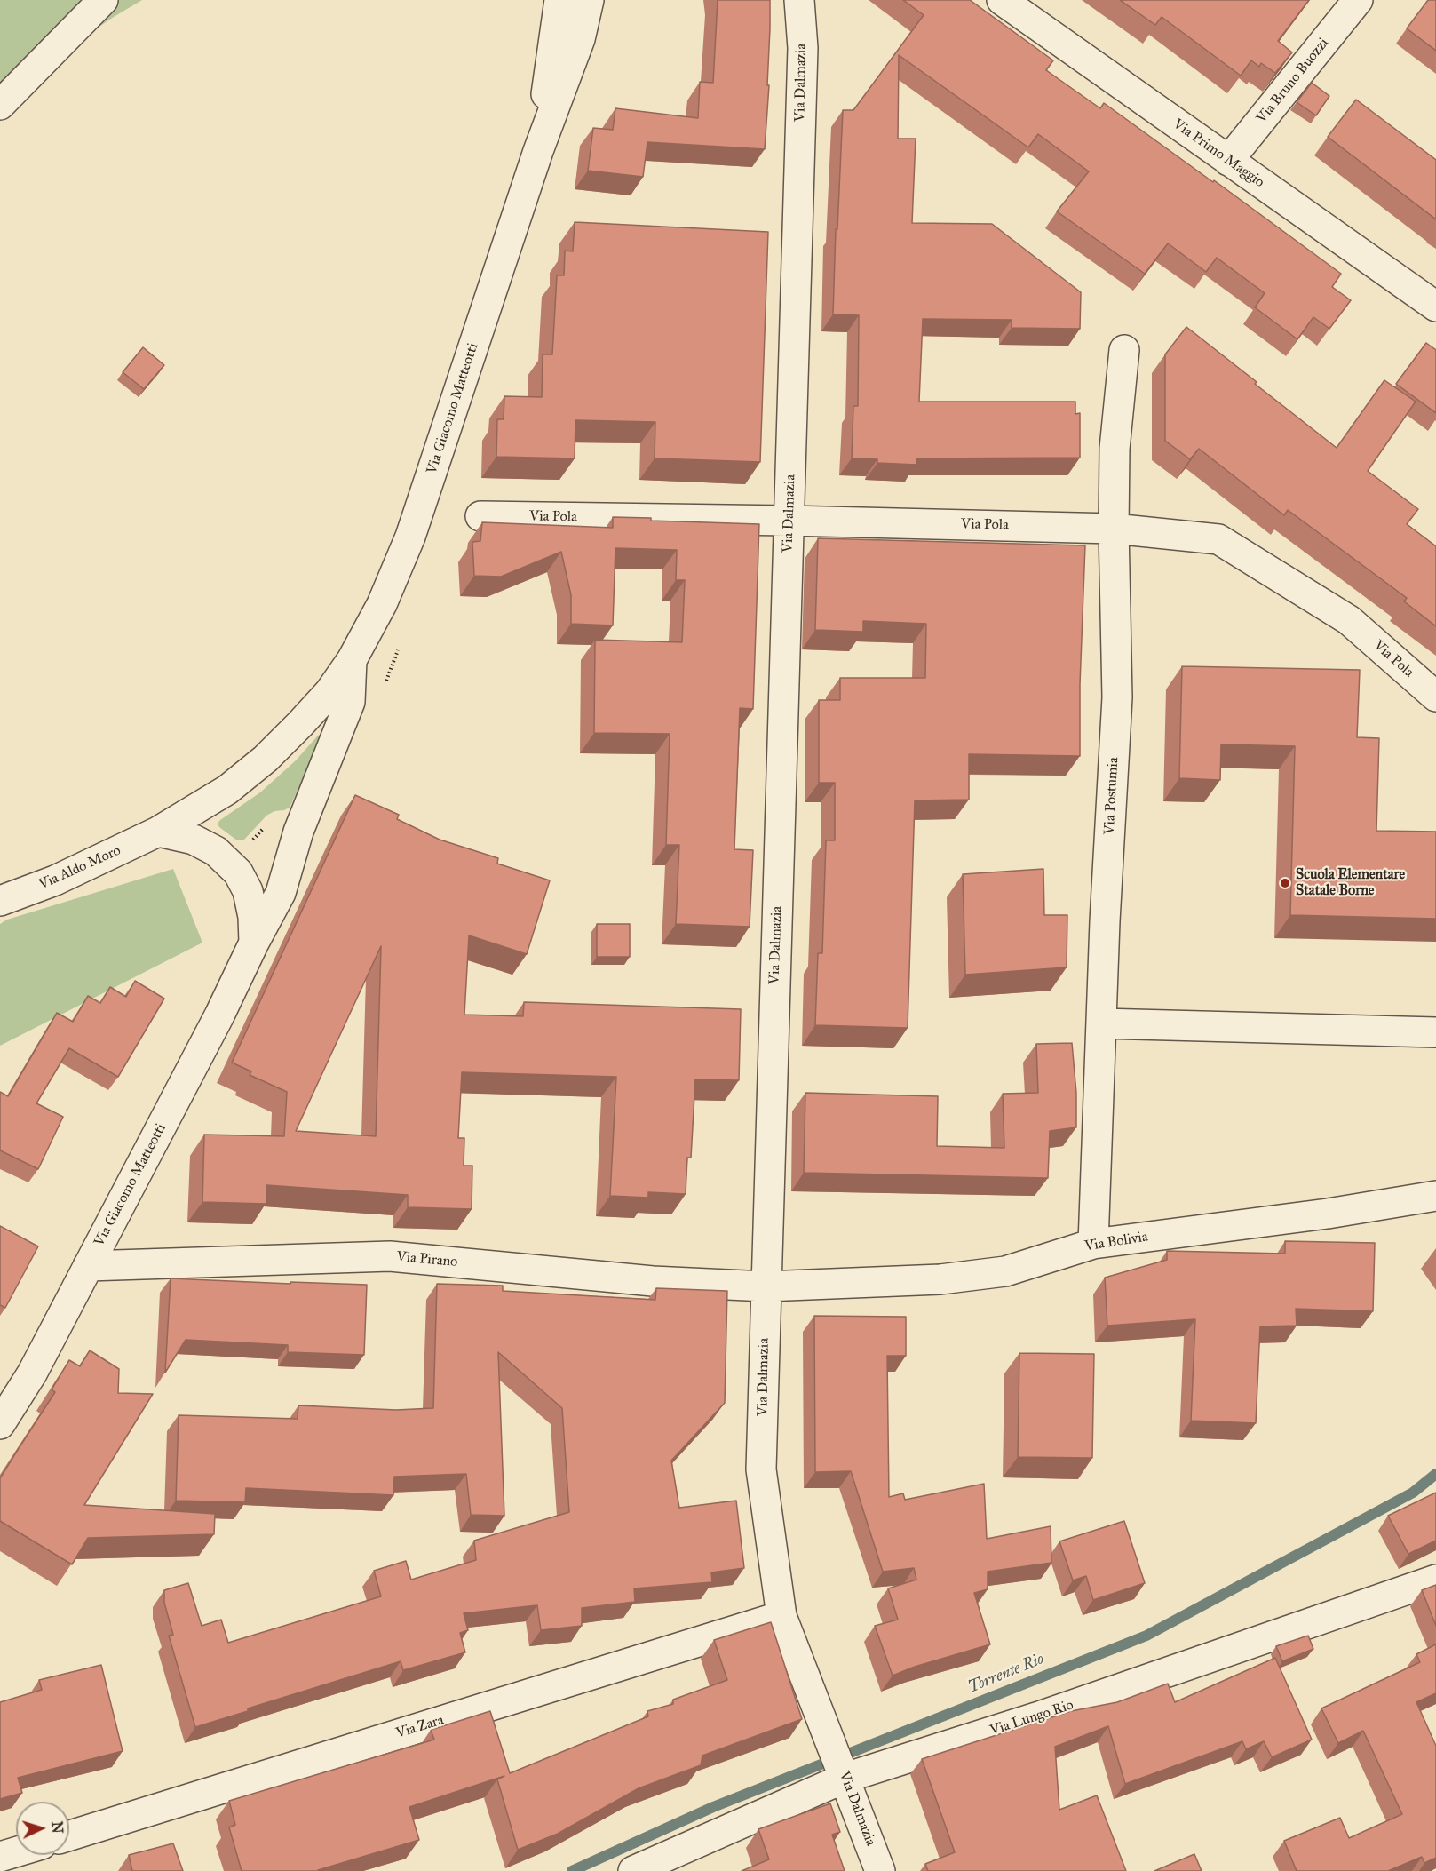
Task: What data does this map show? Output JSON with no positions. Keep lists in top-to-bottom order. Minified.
{"streets":{"street":["Via Bruno Buozzi","Via Dalmazia","Via Primo Maggio","Via Giacomo Matteotti","Via Pola","Via Postumia","Via Aldo Moro","Via Bolivia","Via Pirano","Via Lungo Rio","Via Zara"]},"crossings":[["Via Bruno Buozzi","Via Primo Maggio"],["Via Dalmazia","Via Pola"],["Via Dalmazia","Via Bolivia"],["Via Dalmazia","Via Pirano"],["Via Dalmazia","Via Lungo Rio"],["Via Dalmazia","Via Zara"],["Via Giacomo Matteotti","Via Aldo Moro"],["Via Giacomo Matteotti","Via Pirano"],["Via Pola","Via Postumia"],["Via Postumia","Via Bolivia"],["Via Bolivia","Via Pirano"]],"water":["Torrente Rio"],"places":["Scuola Elementare Statale Borne"],"north":"right"}
